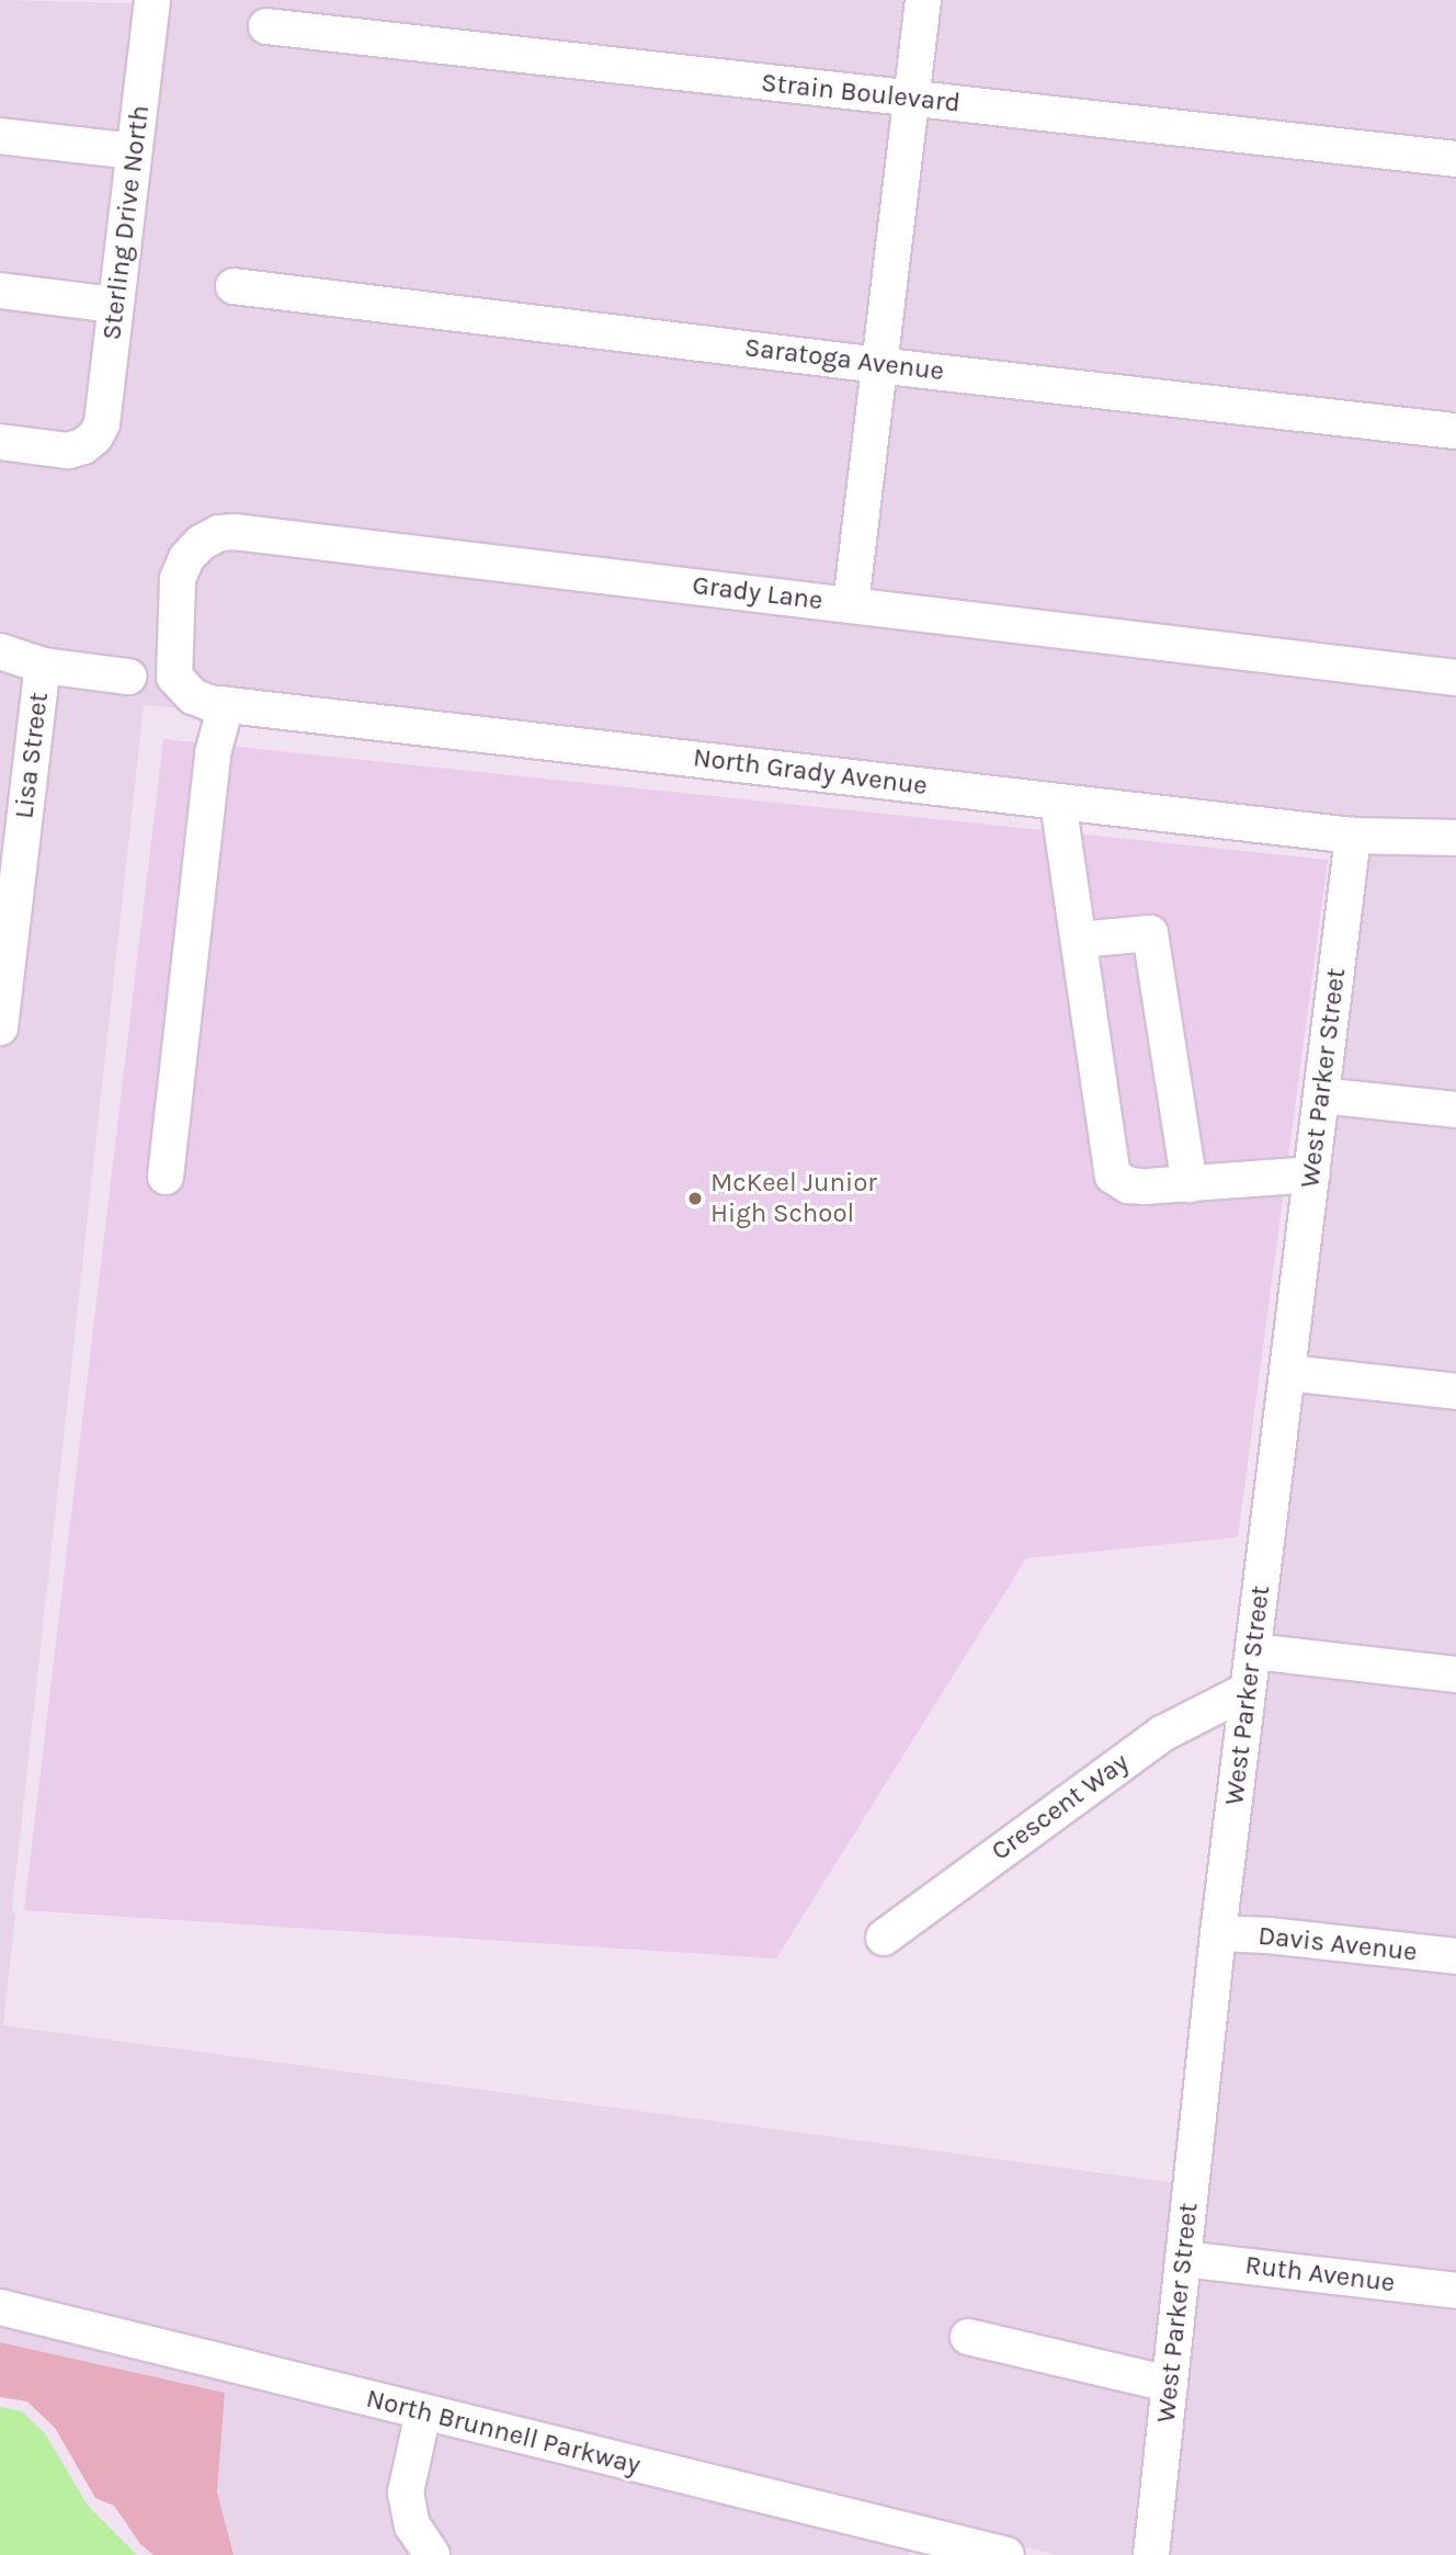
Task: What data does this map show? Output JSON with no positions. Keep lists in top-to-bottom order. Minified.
{"streets":{"street":["Strain Boulevard","Sterling Drive North","Saratoga Avenue","Grady Lane","Lisa Street","North Grady Avenue","West Parker Street","Crescent Way","Davis Avenue","Ruth Avenue","North Brunnell Parkway"]},"crossings":[["Grady Lane","North Grady Avenue"],["North Grady Avenue","West Parker Street"],["West Parker Street","Crescent Way"],["West Parker Street","Davis Avenue"],["West Parker Street","Ruth Avenue"]],"places":["McKeel Junior High School"]}
